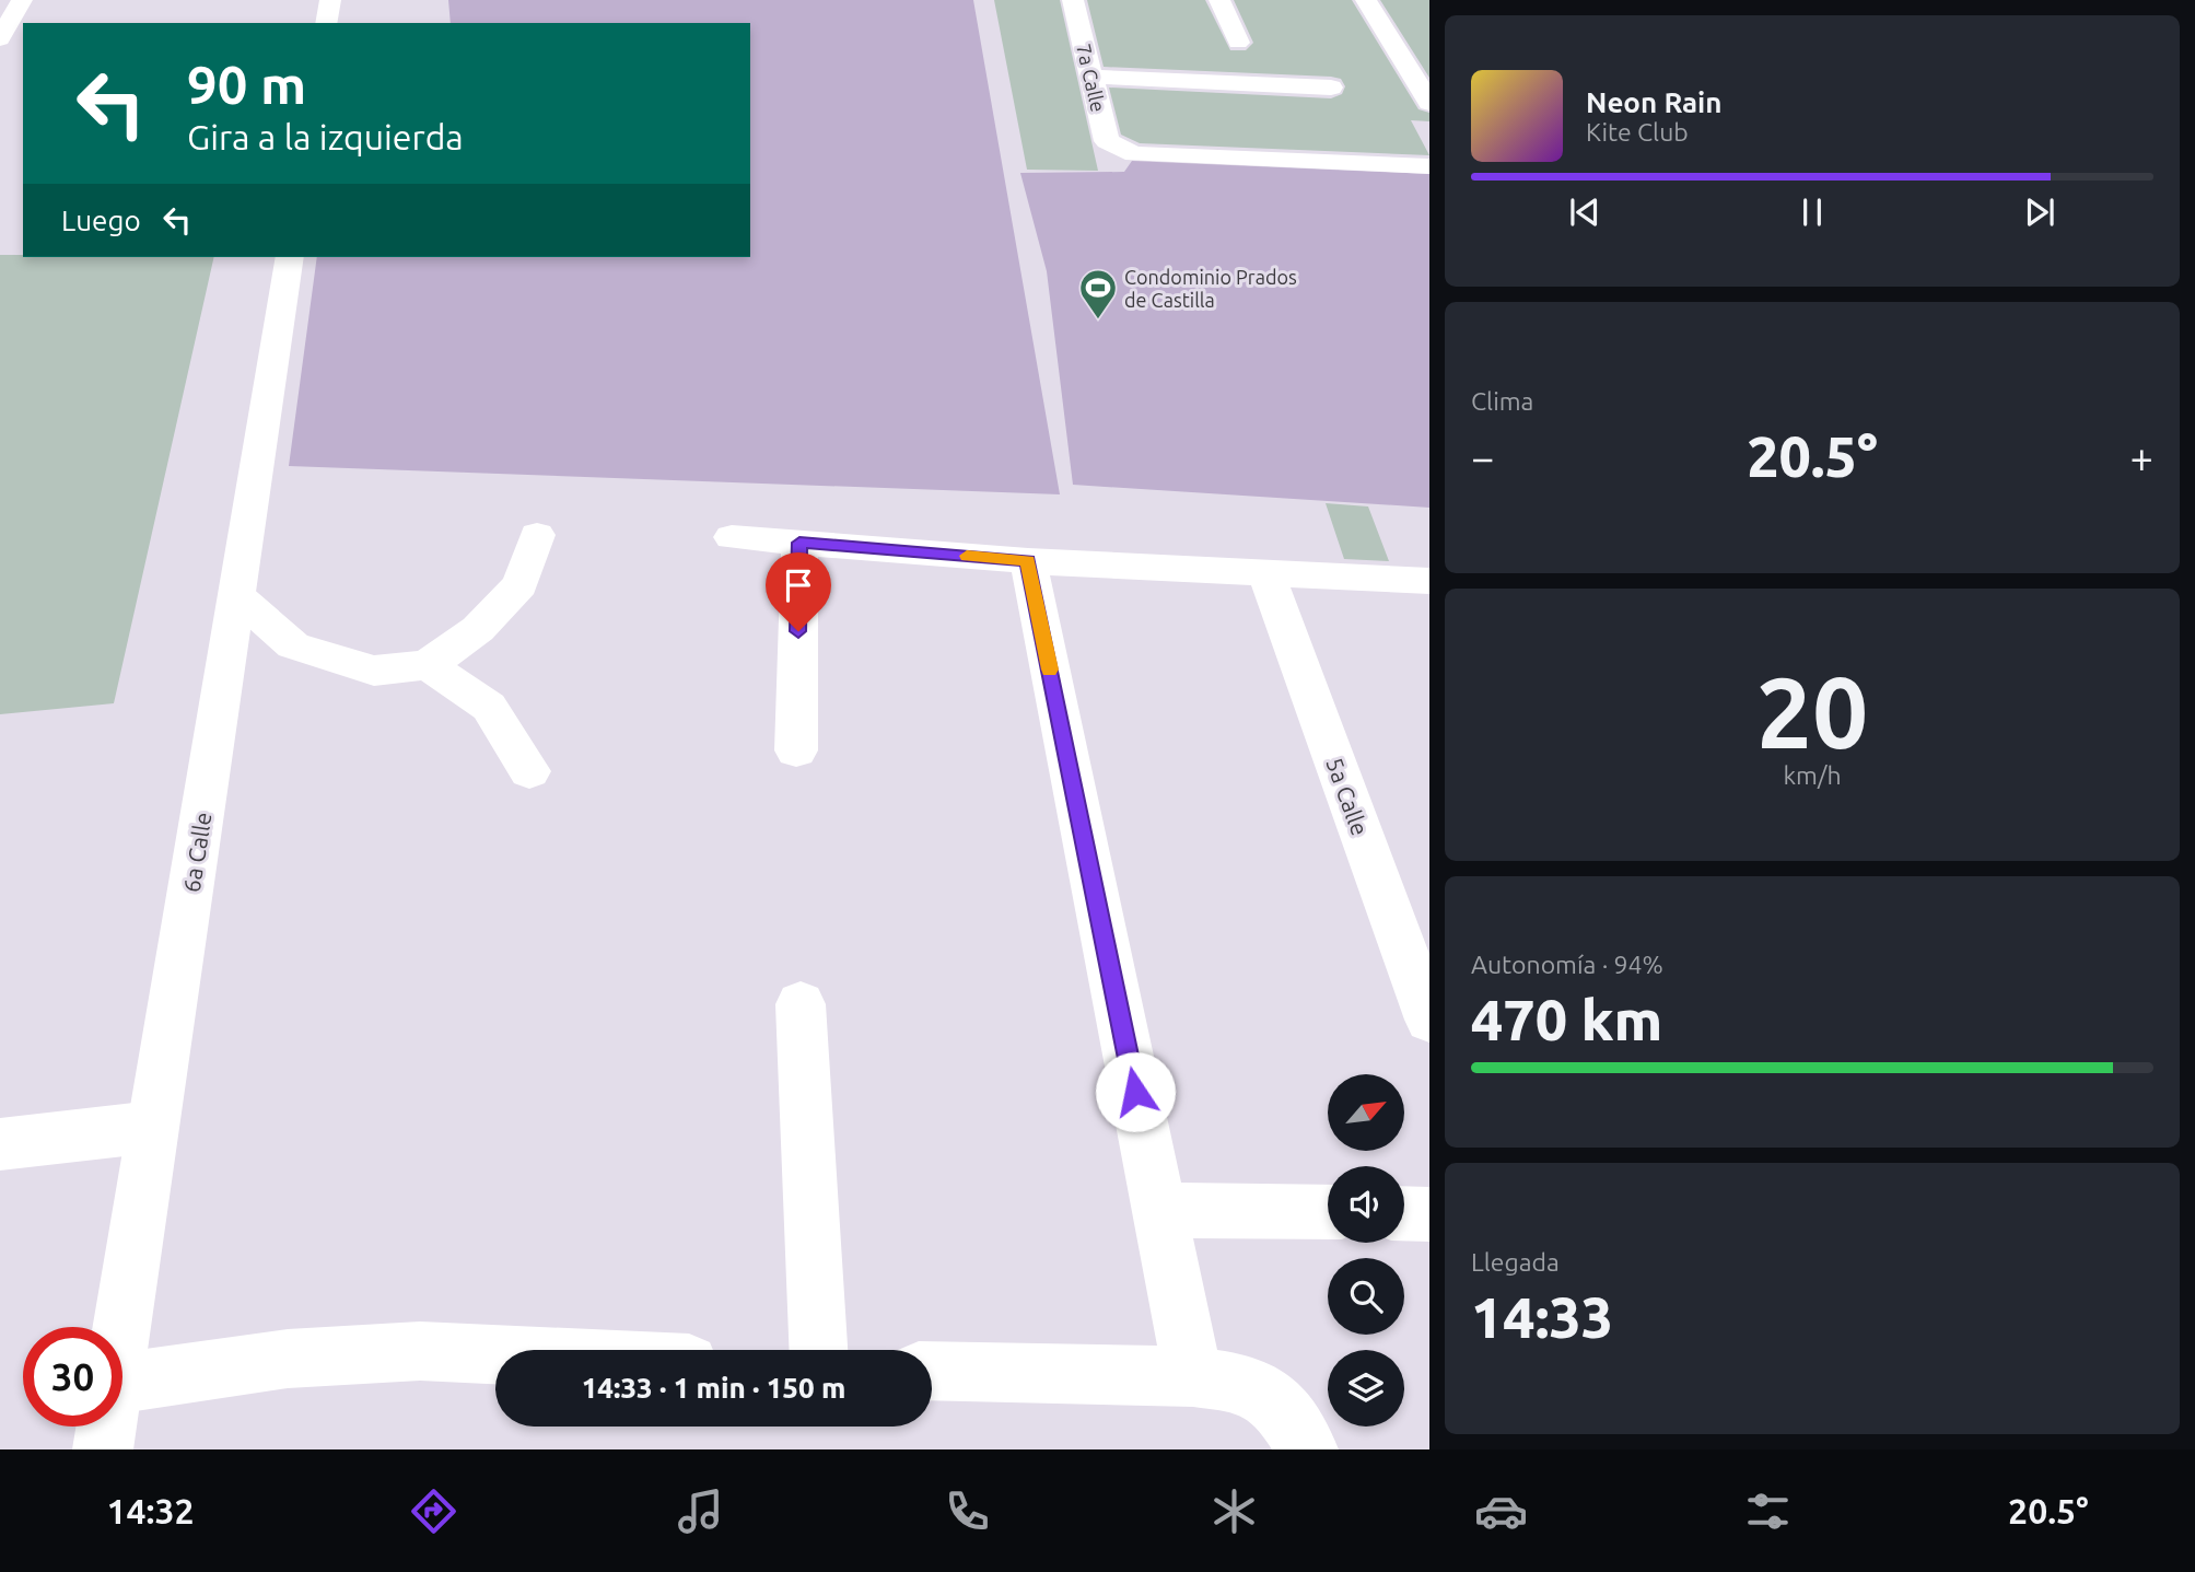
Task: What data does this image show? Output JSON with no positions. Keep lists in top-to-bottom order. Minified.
{"streets":{"street":["7a Calle","5a Calle","6a Calle"]},"places":{"sports":["Condominio Prados de Castilla"]},"north":"top right","page":{"turn":["90 m","Gira a la izquierda"],"song":["Neon Rain","Kite Club"],"then":"Luego","tile":["Clima",["20","km/h"],["Autonomía · 94%","470 km"],["Llegada","14:33"]],"heat":["−","20.5°","+"],"limit":"30","trip":"14:33 · 1 min · 150 m","tabs":["14:32","20.5°"]}}
